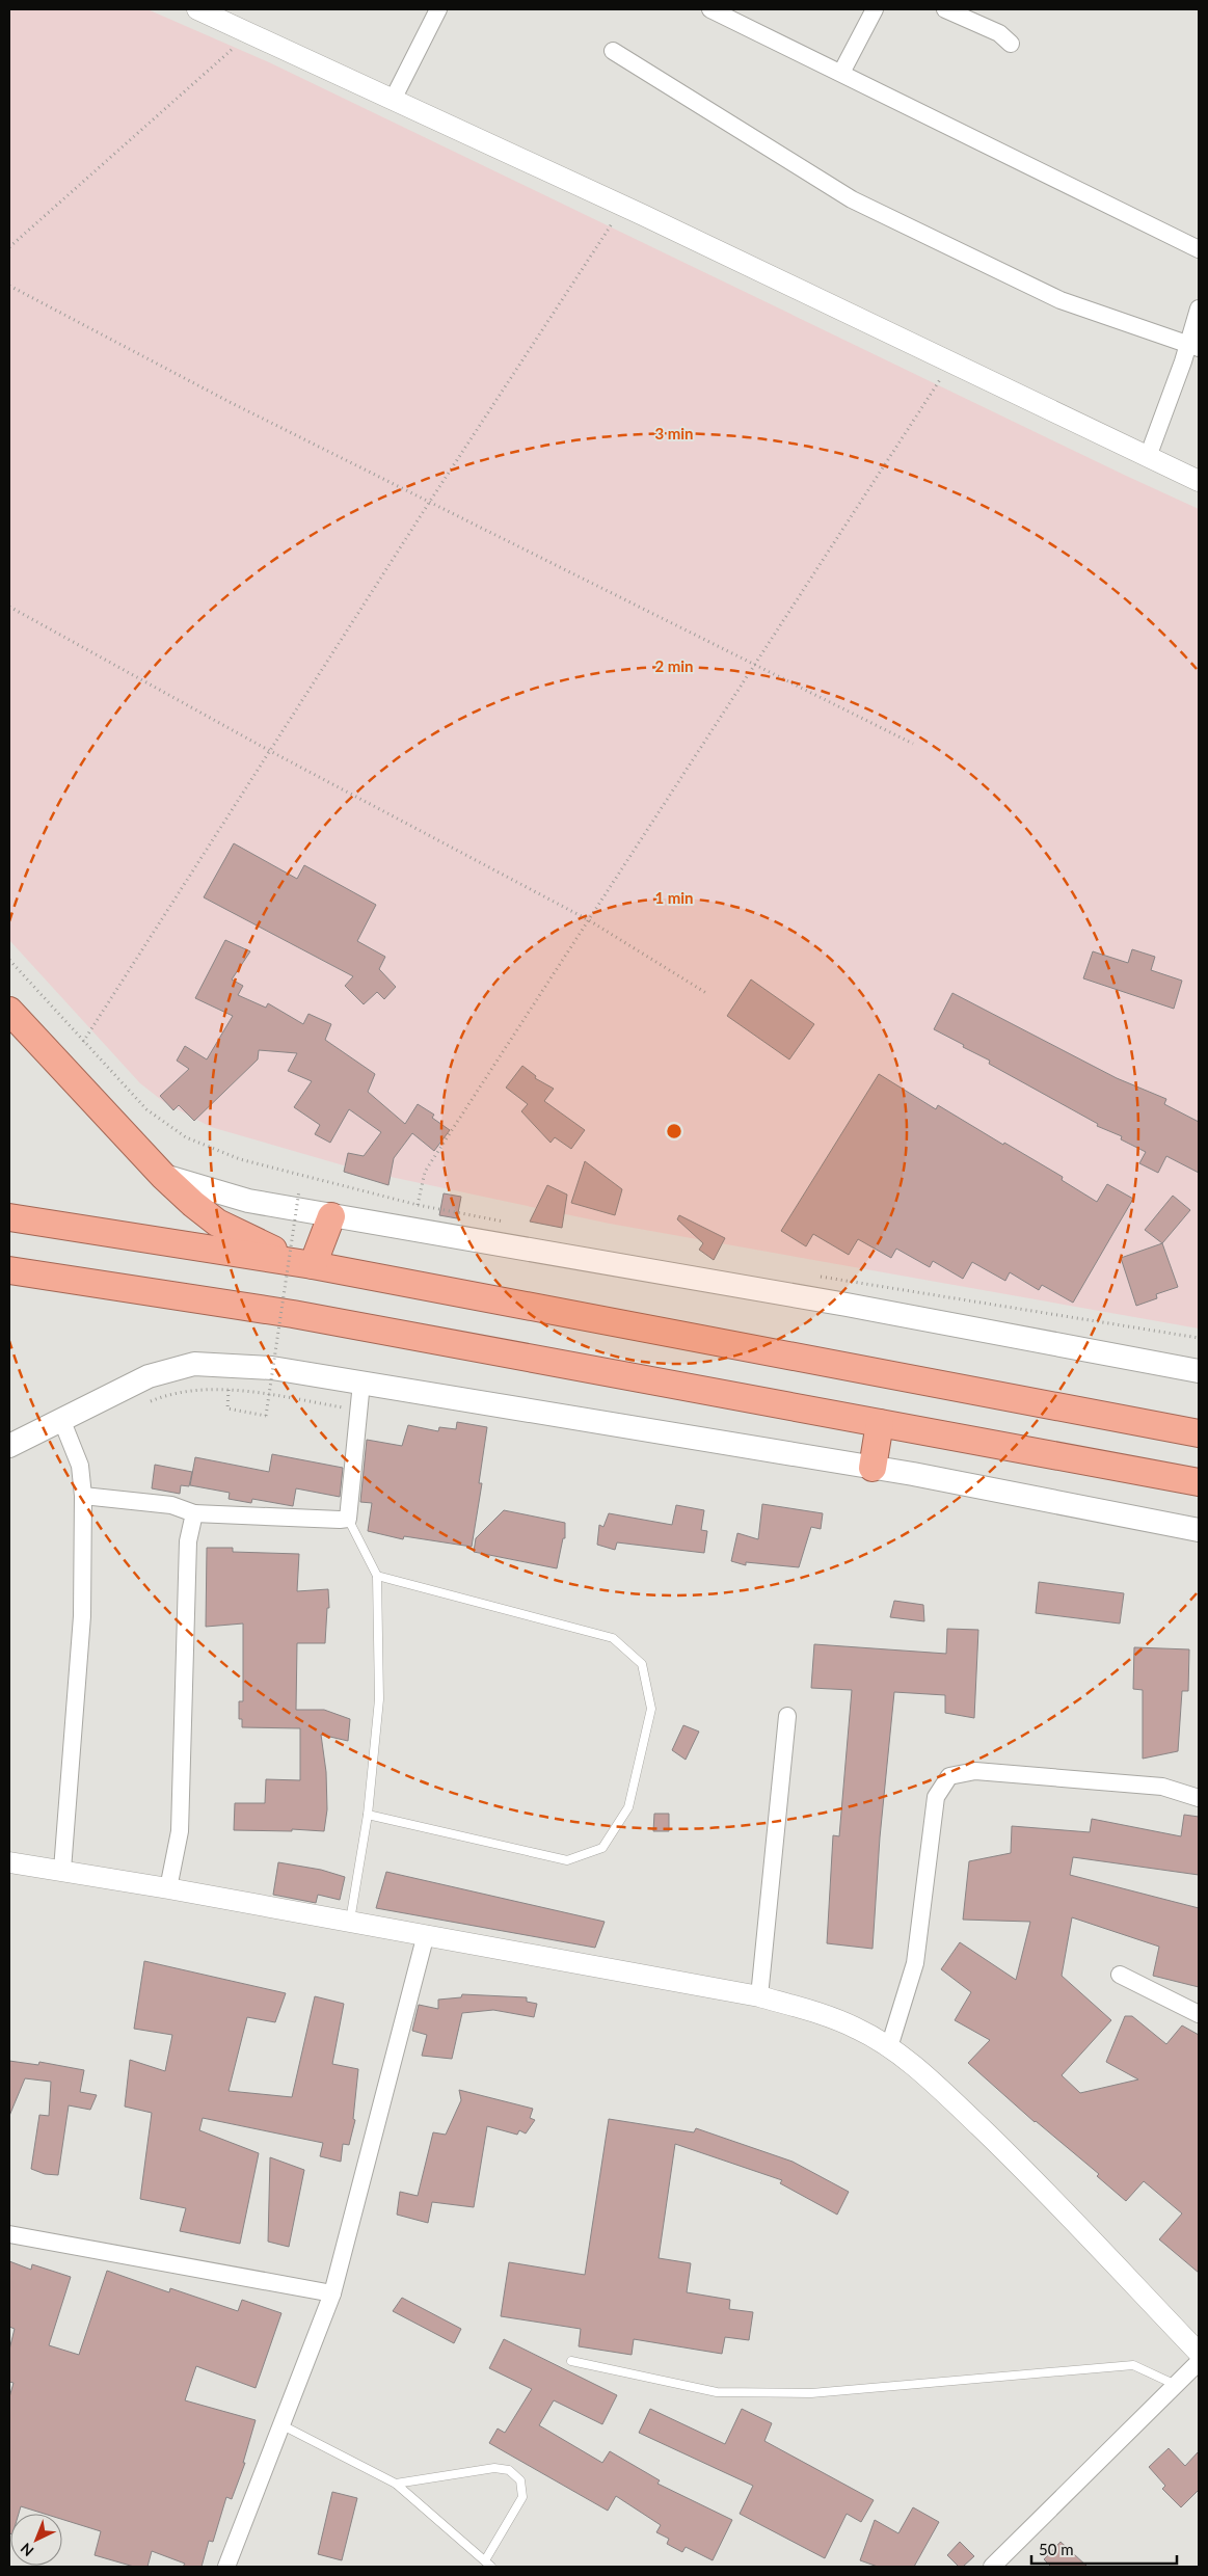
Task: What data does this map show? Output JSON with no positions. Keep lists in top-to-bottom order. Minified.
{"scale_bar":"50 m","north":"bottom left","rings":["3 min","2 min","1 min"]}
